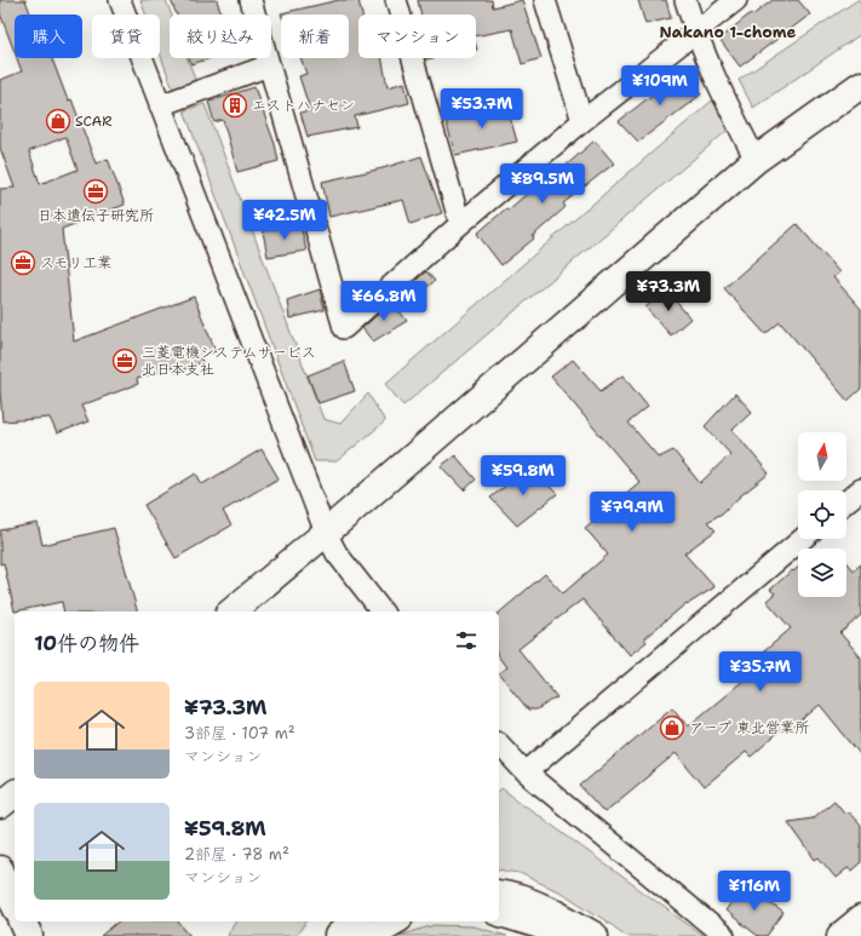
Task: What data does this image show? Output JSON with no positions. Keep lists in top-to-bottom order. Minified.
{"districts":["Nakano 1-chome"],"places":{"building":["エストハナセン"],"shop":["SCAR","アープ 東北営業所"],"office":["日本遺伝子研究所","スモリ工業","三菱電機システムサービス 北日本支社"]},"north":"top","page":{"chip":["購入","賃貸","絞り込み","新着","マンション"],"price":["¥109M","¥53.7M","¥89.5M","¥42.5M","¥73.3M","¥66.8M","¥59.8M","¥79.9M","¥35.7M","¥116M"],"heading":"10件の物件","list":[{"name":"¥73.3M","note":"3部屋 · 107 m² · マンション"},{"name":"¥59.8M","note":"2部屋 · 78 m² · マンション"}]}}
